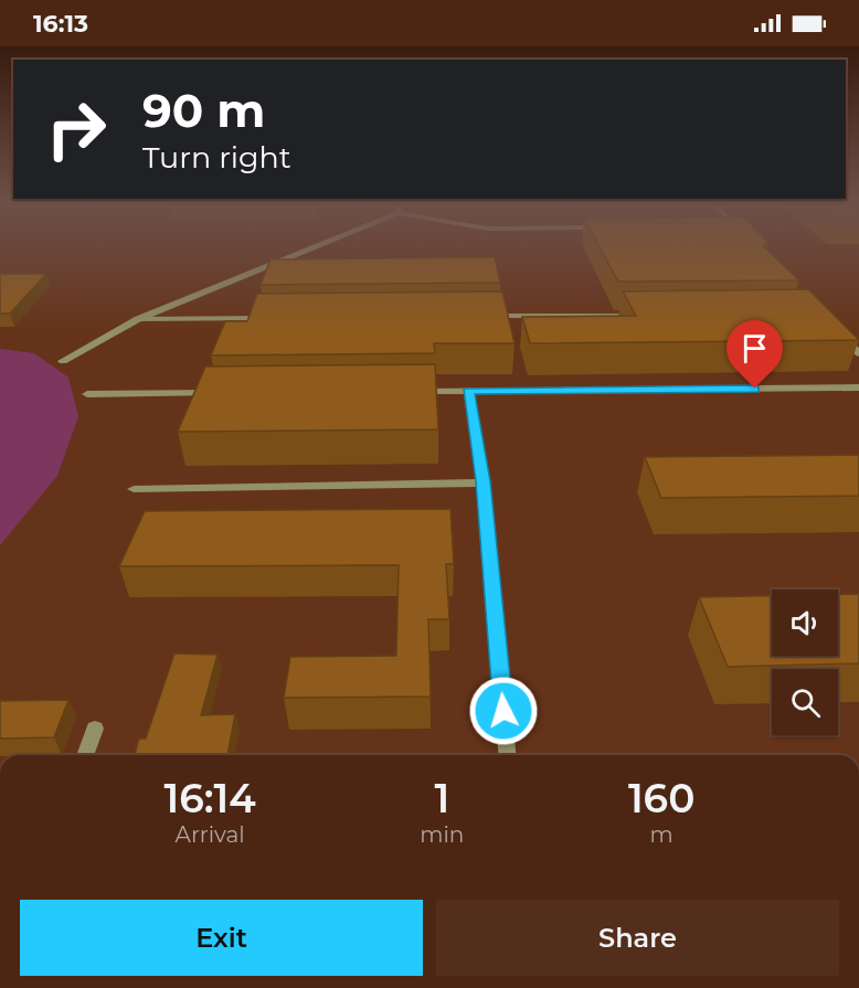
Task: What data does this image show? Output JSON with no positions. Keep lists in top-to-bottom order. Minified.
{"page":{"status":"16:13","turn":["90 m","Turn right"],"eta":["16:14","Arrival","1","min","160","m"],"buttons":["Exit","Share"]}}
